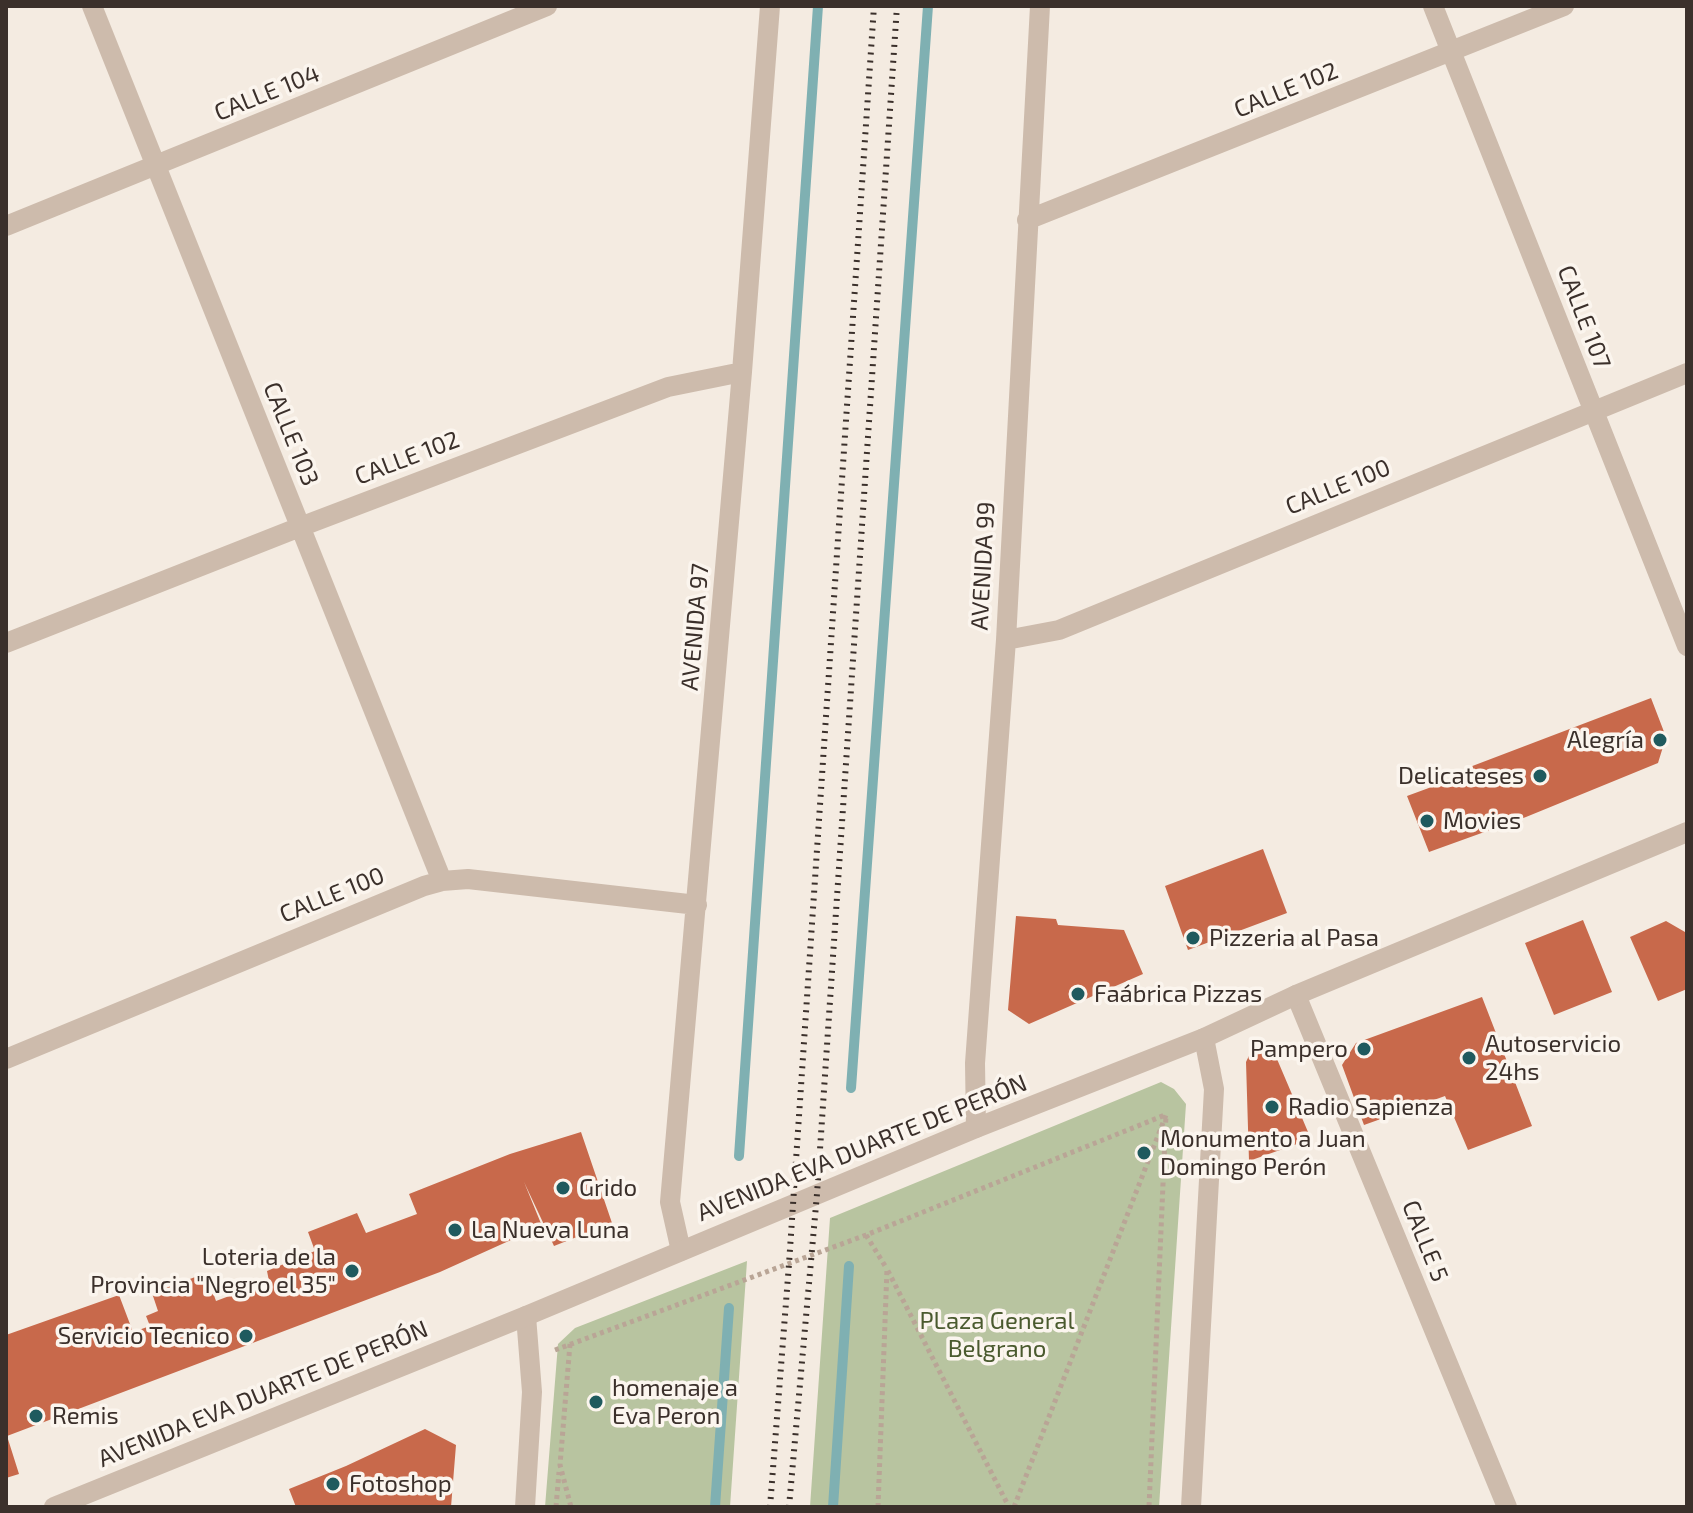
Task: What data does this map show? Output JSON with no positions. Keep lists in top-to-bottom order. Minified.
{"streets":{"street":["CALLE 102","CALLE 104","CALLE 107","CALLE 103","CALLE 100","AVENIDA 99","AVENIDA 97","AVENIDA EVA DUARTE DE PERÓN","CALLE 5"]},"crossings":[["CALLE 102","CALLE 107"],["CALLE 102","CALLE 103"],["CALLE 102","AVENIDA 99"],["CALLE 102","AVENIDA 97"],["CALLE 104","CALLE 103"],["CALLE 107","CALLE 100"],["CALLE 103","CALLE 100"],["CALLE 100","AVENIDA 99"],["CALLE 100","AVENIDA 97"],["AVENIDA 99","AVENIDA EVA DUARTE DE PERÓN"],["AVENIDA 97","AVENIDA EVA DUARTE DE PERÓN"],["AVENIDA EVA DUARTE DE PERÓN","CALLE 5"]],"parks":["PLaza General Belgrano"],"places":["Alegría","Delicateses","Movies","Pizzeria al Pasa","Faábrica Pizzas","Pampero","Autoservicio 24hs","Radio Sapienza","Monumento a Juan Domingo Perón","Grido","La Nueva Luna","Loteria de la Provincia \"Negro el 35\"","Servicio Tecnico","homenaje a Eva Peron","Remis","Fotoshop"]}
